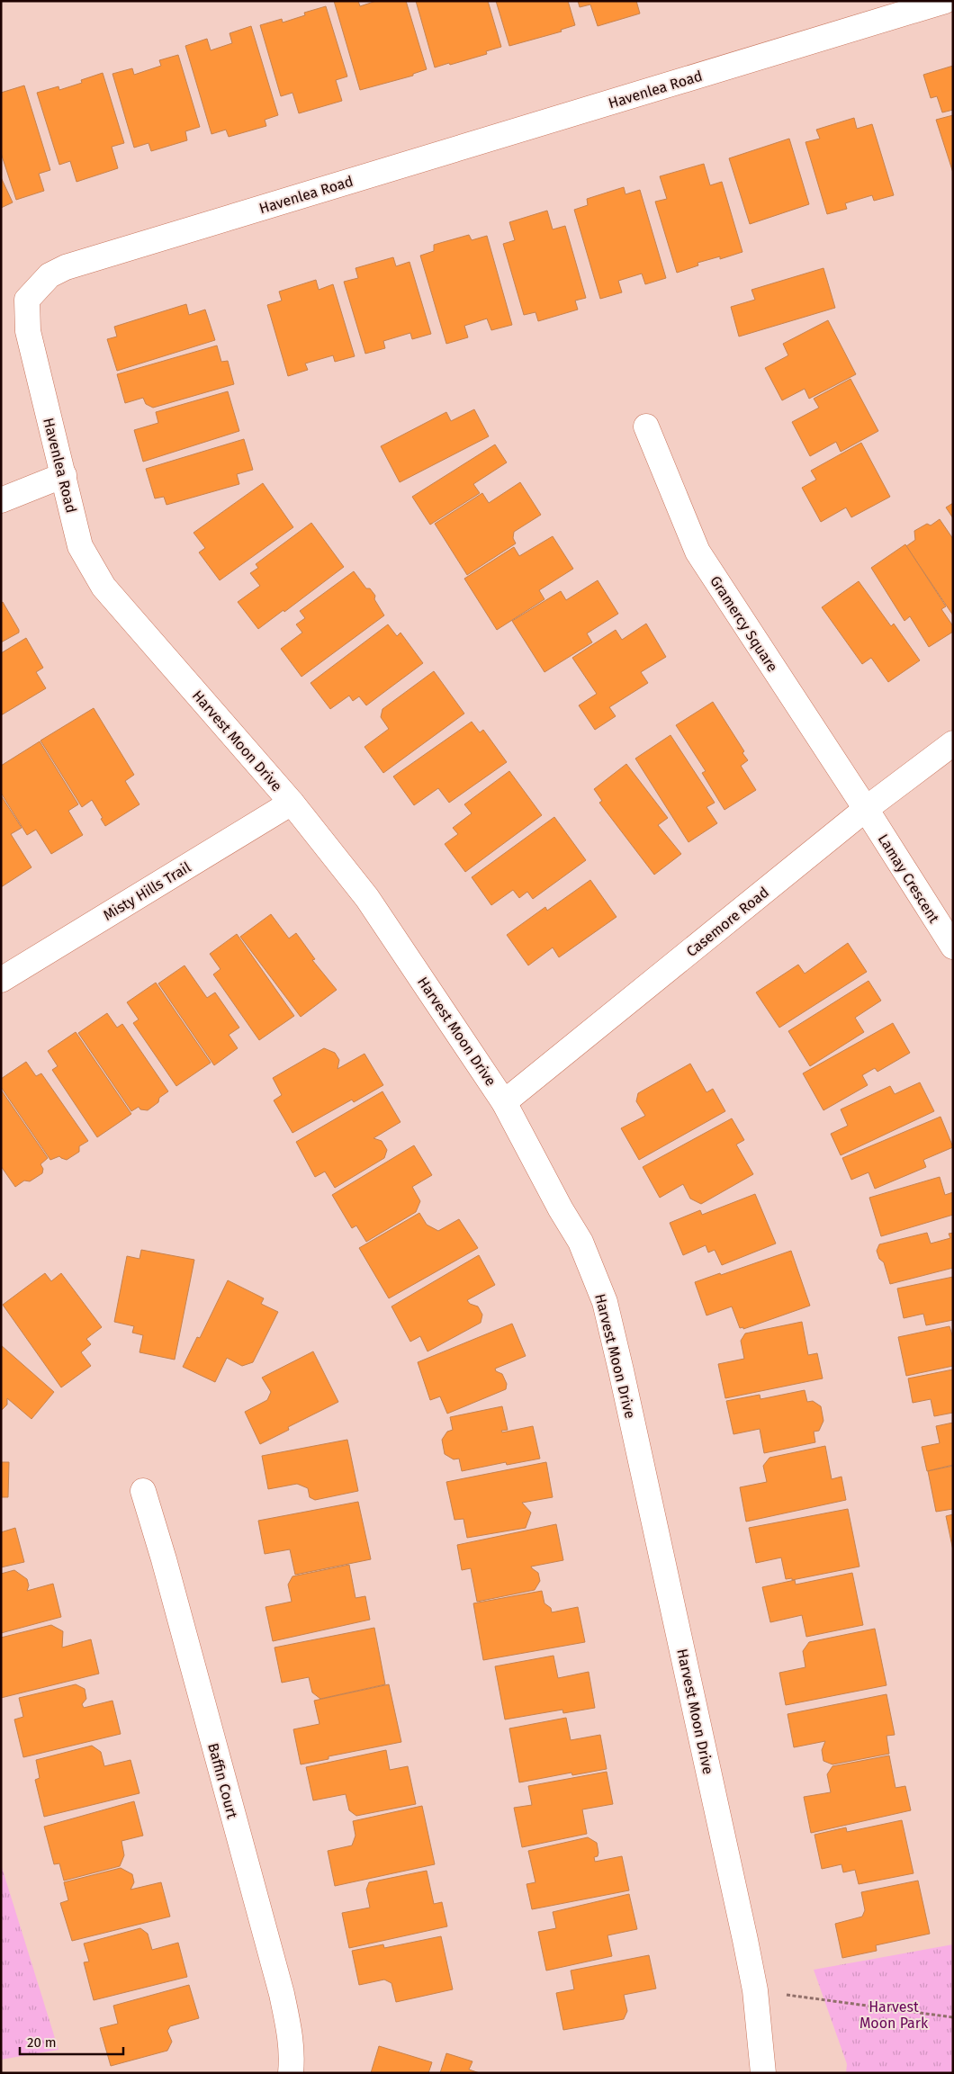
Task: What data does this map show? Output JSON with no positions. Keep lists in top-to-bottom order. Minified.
{"streets":{"street":["Havenlea Road","Gramercy Square","Harvest Moon Drive","Lamay Crescent","Misty Hills Trail","Casemore Road","Baffin Court"]},"crossings":[["Havenlea Road","Harvest Moon Drive"],["Gramercy Square","Lamay Crescent"],["Gramercy Square","Casemore Road"],["Harvest Moon Drive","Misty Hills Trail"],["Harvest Moon Drive","Casemore Road"],["Lamay Crescent","Casemore Road"]],"parks":["Harvest Moon Park"],"scale_bar":"20 m"}
